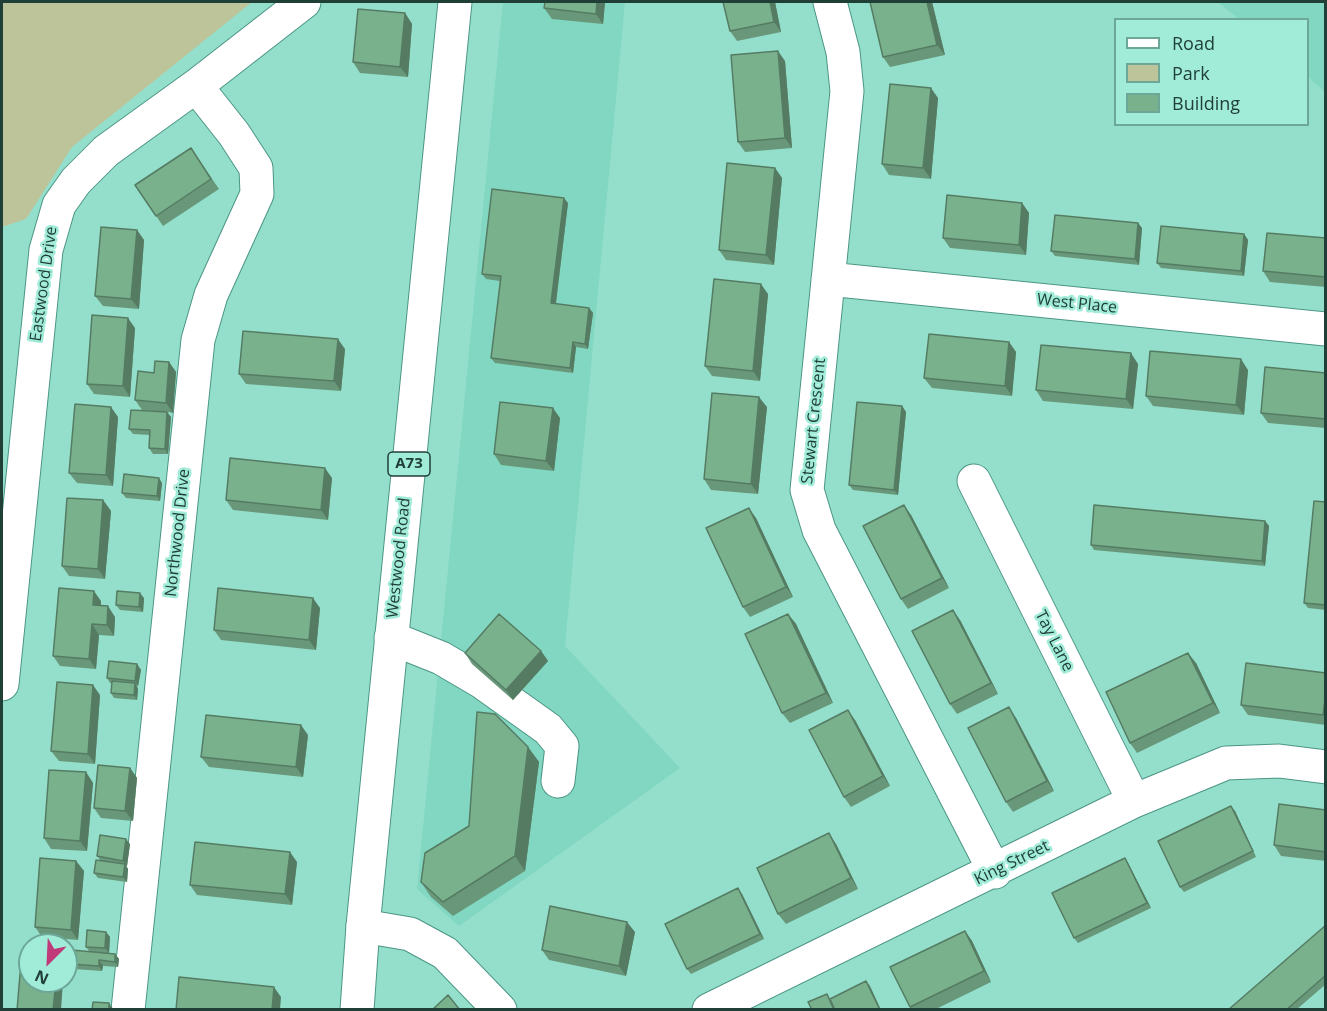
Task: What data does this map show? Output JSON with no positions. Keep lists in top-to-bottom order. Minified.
{"streets":{"street":["Eastwood Drive","West Place","Stewart Crescent","A73","Northwood Drive","Westwood Road","Tay Lane","King Street"]},"crossings":[["Eastwood Drive","Northwood Drive"],["West Place","Stewart Crescent"],["Stewart Crescent","King Street"],["Tay Lane","King Street"]],"legend":["Road","Park","Building"],"north":"bottom left"}
